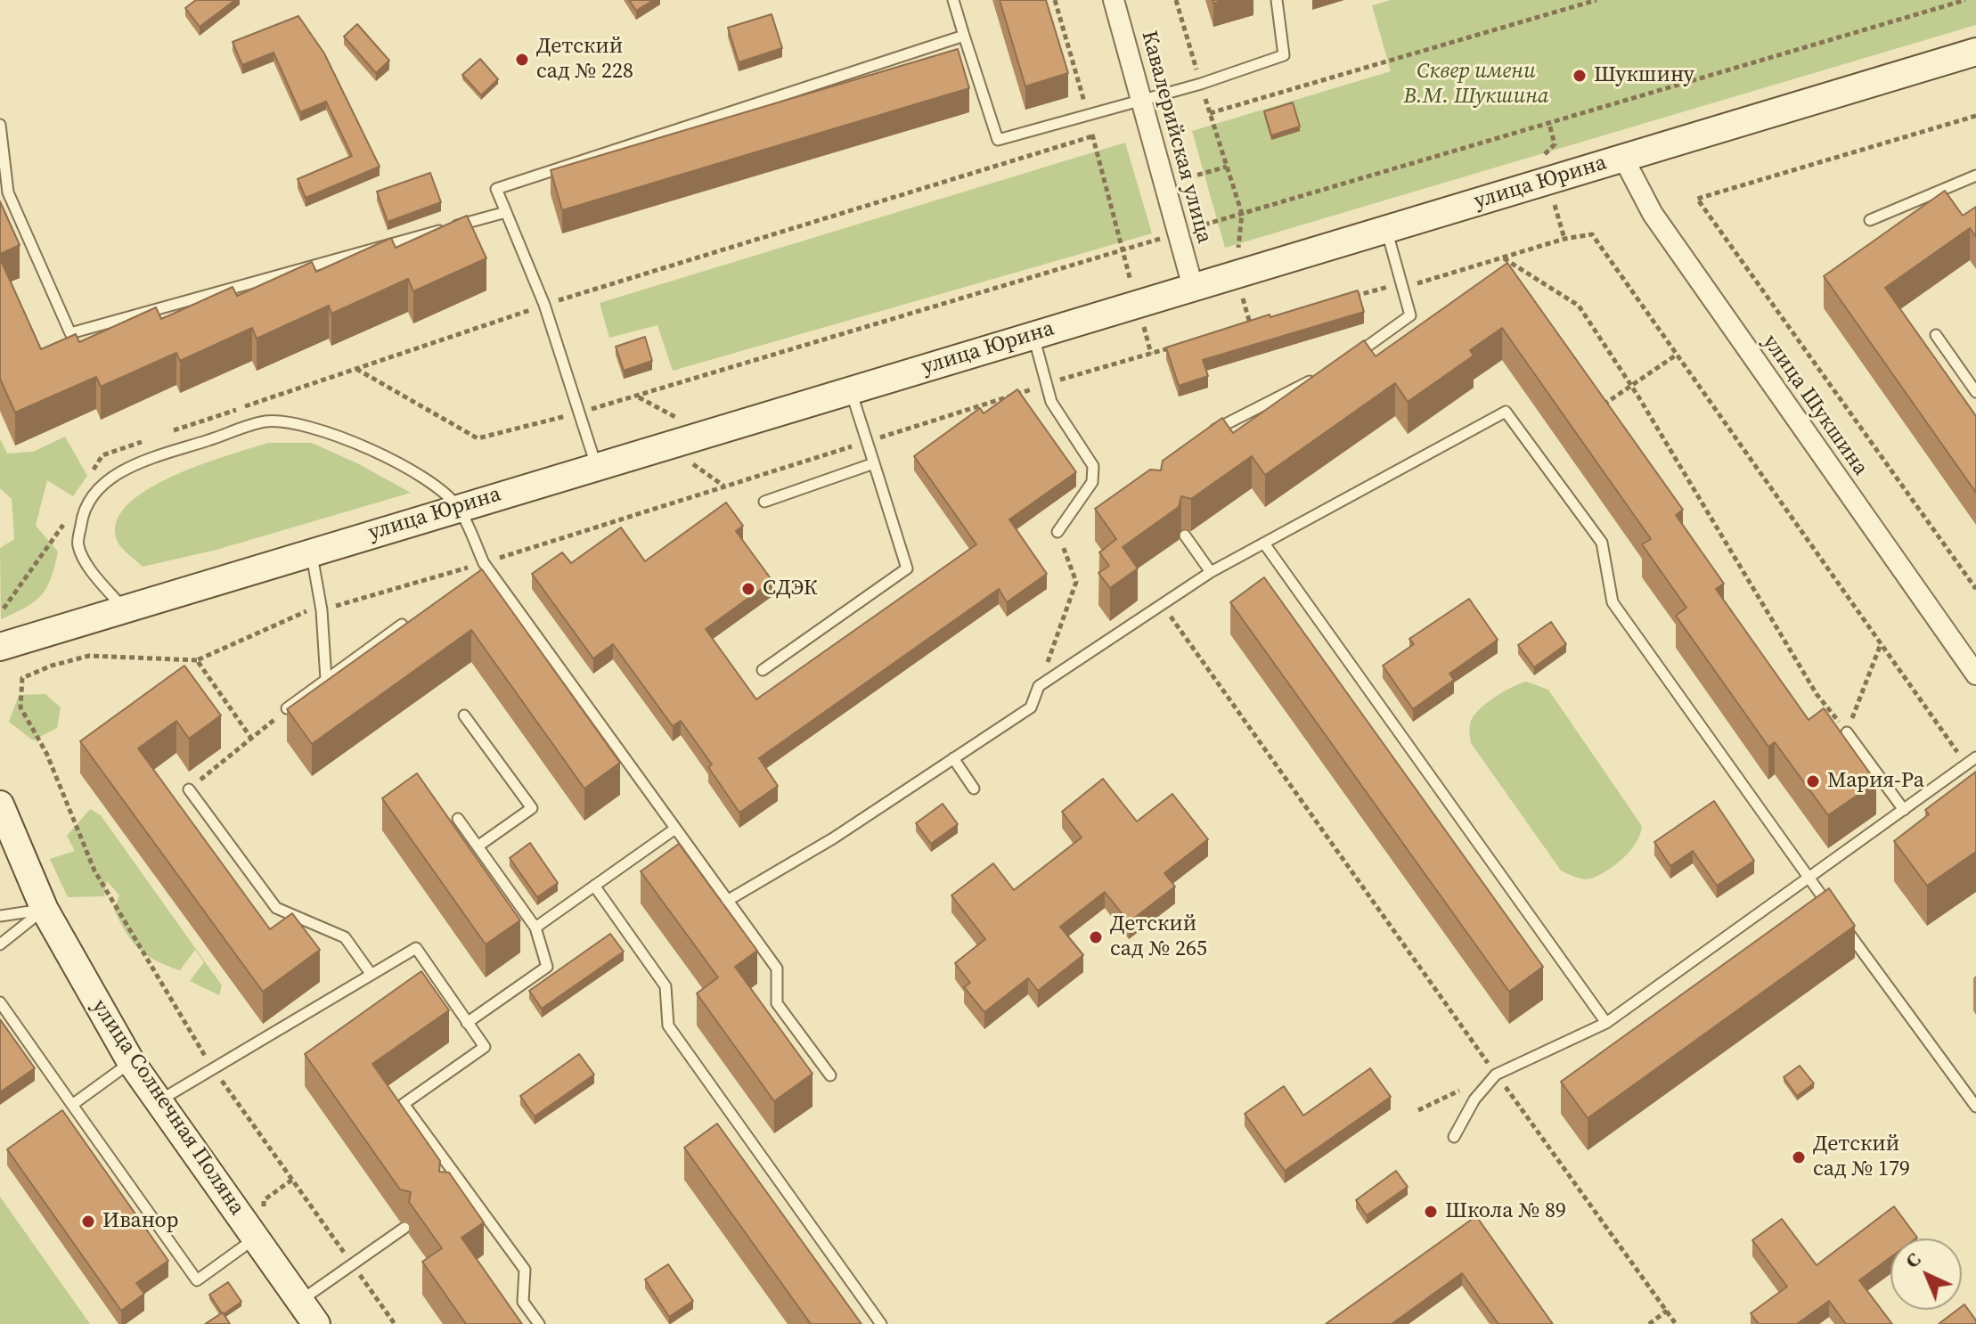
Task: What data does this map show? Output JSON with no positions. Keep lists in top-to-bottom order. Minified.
{"streets":{"street":["Кавалерийская улица","улица Юрина","улица Шукшина","улица Солнечная Поляна"]},"crossings":[["Кавалерийская улица","улица Юрина"],["улица Юрина","улица Шукшина"]],"parks":["Сквер имени В.М. Шукшина"],"places":["Детский сад № 228","Шукшину","СДЭК","Мария-Ра","Детский сад № 265","Детский сад № 179","Школа № 89","Иванор"],"north":"top left"}
